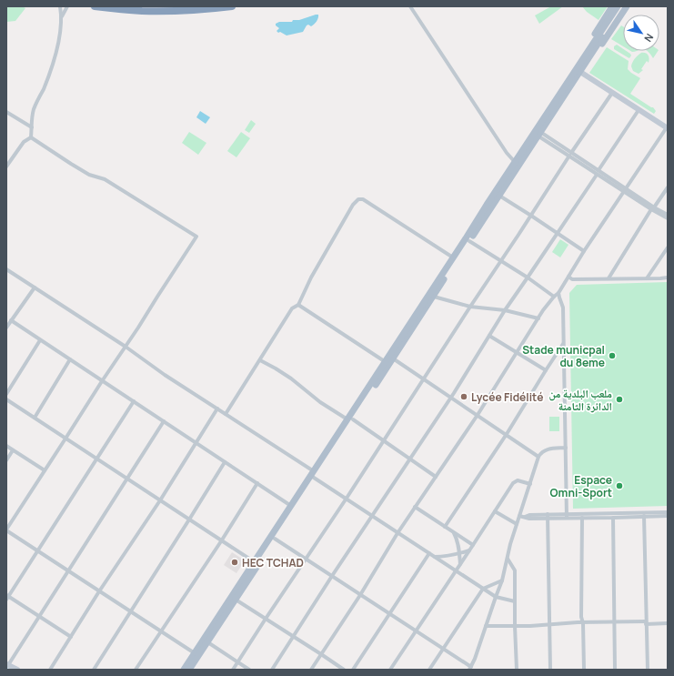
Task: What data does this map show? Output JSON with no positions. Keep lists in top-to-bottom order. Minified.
{"places":["Stade municpal du 8eme","Lycée Fidélité","ملعب البلدية من الدائرة الثامنة","Espace Omni-Sport","HEC TCHAD"],"north":"bottom right"}
